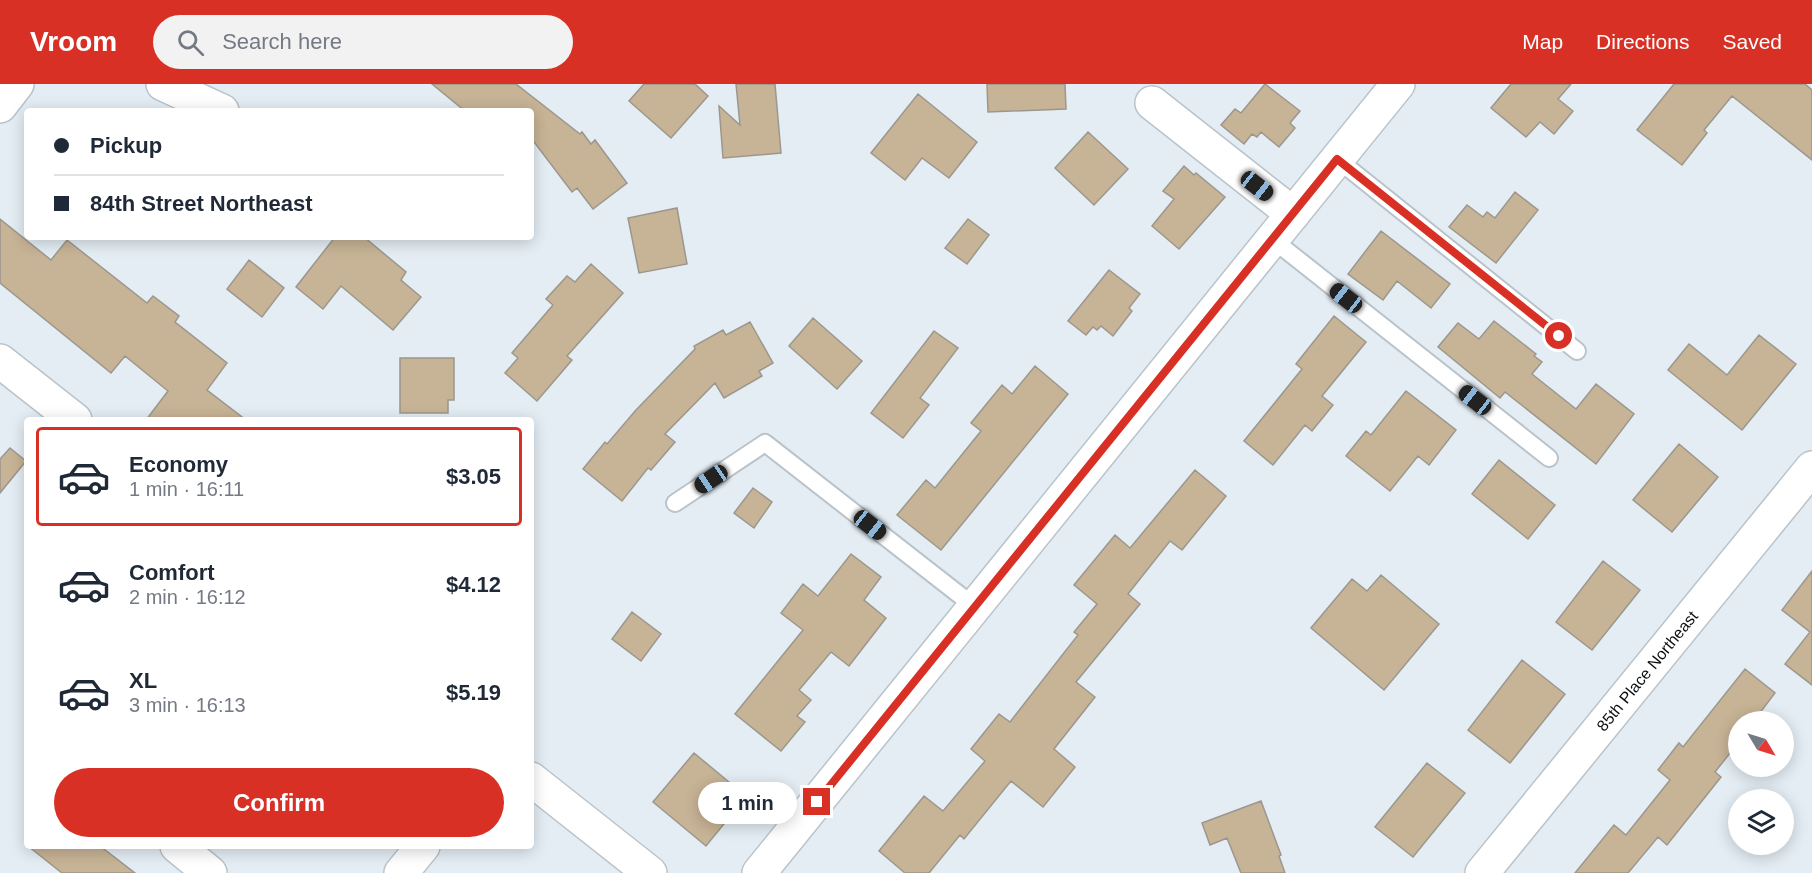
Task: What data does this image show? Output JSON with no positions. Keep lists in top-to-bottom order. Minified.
{"streets":{"street":["85th Place Northeast"]},"north":"bottom right","page":{"header":"Vroom","search":"Search here","nav":["Map","Directions","Saved"],"banner":["Pickup","84th Street Northeast"],"list":[{"name":"Economy","note":"1 min · 16:11","value":"$3.05"},{"name":"Comfort","note":"2 min · 16:12","value":"$4.12"},{"name":"XL","note":"3 min · 16:13","value":"$5.19"}],"buttons":"Confirm","bubble":"1 min"}}
